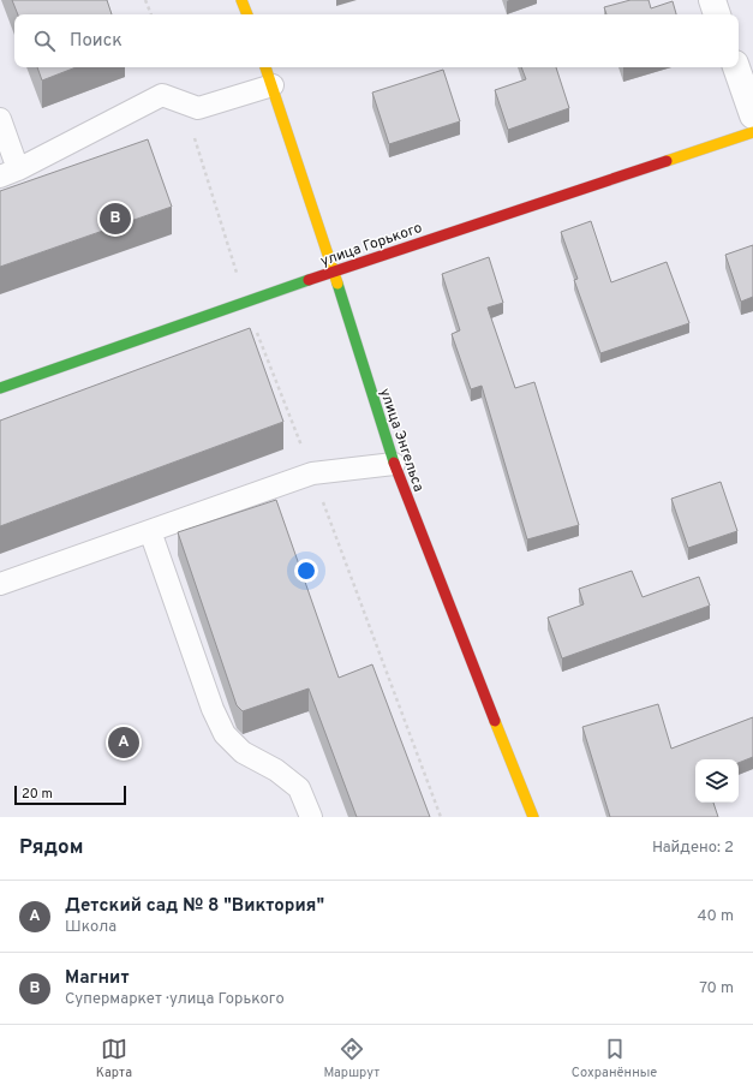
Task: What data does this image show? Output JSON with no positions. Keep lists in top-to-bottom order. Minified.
{"streets":{"street":["улица Горького","улица Энгельса"]},"crossings":[["улица Горького","улица Энгельса"]],"scale_bar":"20 m","page":{"search":"Поиск","pins":["B","A"],"scale":"20 m","heading":["Рядом","Найдено: 2"],"list":[{"mark":"A","name":"Детский сад № 8 \"Виктория\"","note":"Школа","value":"40 m"},{"mark":"B","name":"Магнит","note":"Супермаркет · улица Горького","value":"70 m"}],"nav":["Карта","Маршрут","Сохранённые"]}}
